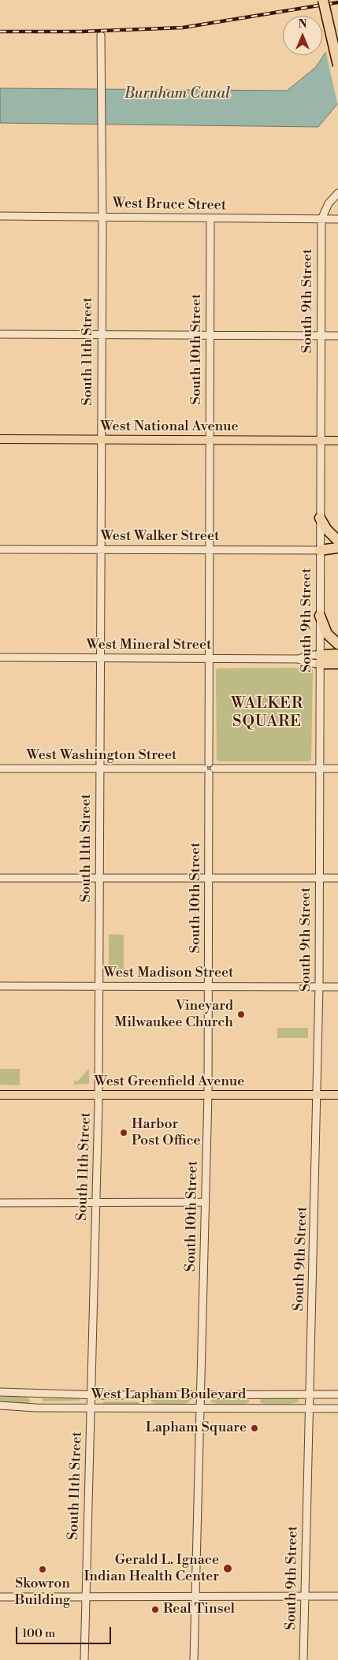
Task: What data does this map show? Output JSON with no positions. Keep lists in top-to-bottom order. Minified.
{"streets":{"main road":["West National Avenue","West Greenfield Avenue"],"street":["West Bruce Street","South 9th Street","South 10th Street","South 11th Street","West Walker Street","West Mineral Street","West Washington Street","West Madison Street","West Lapham Boulevard"]},"crossings":[["West Bruce Street","South 9th Street"],["West Bruce Street","South 10th Street"],["West Bruce Street","South 11th Street"],["South 9th Street","West National Avenue"],["South 9th Street","West Walker Street"],["South 9th Street","West Mineral Street"],["South 9th Street","West Washington Street"],["South 9th Street","West Madison Street"],["South 9th Street","West Greenfield Avenue"],["South 9th Street","West Lapham Boulevard"],["South 10th Street","West National Avenue"],["South 10th Street","West Walker Street"],["South 10th Street","West Mineral Street"],["South 10th Street","West Washington Street"],["South 10th Street","West Madison Street"],["South 10th Street","West Greenfield Avenue"],["South 10th Street","West Lapham Boulevard"],["South 11th Street","West National Avenue"],["South 11th Street","West Walker Street"],["South 11th Street","West Mineral Street"],["South 11th Street","West Washington Street"],["South 11th Street","West Madison Street"],["South 11th Street","West Greenfield Avenue"],["South 11th Street","West Lapham Boulevard"]],"districts":["WALKER SQUARE"],"water":["Burnham Canal"],"places":["Vineyard Milwaukee Church","Harbor Post Office","Lapham Square","Gerald L. Ignace Indian Health Center","Skowron Building","Real Tinsel"],"scale_bar":"100 m","north":"top"}
